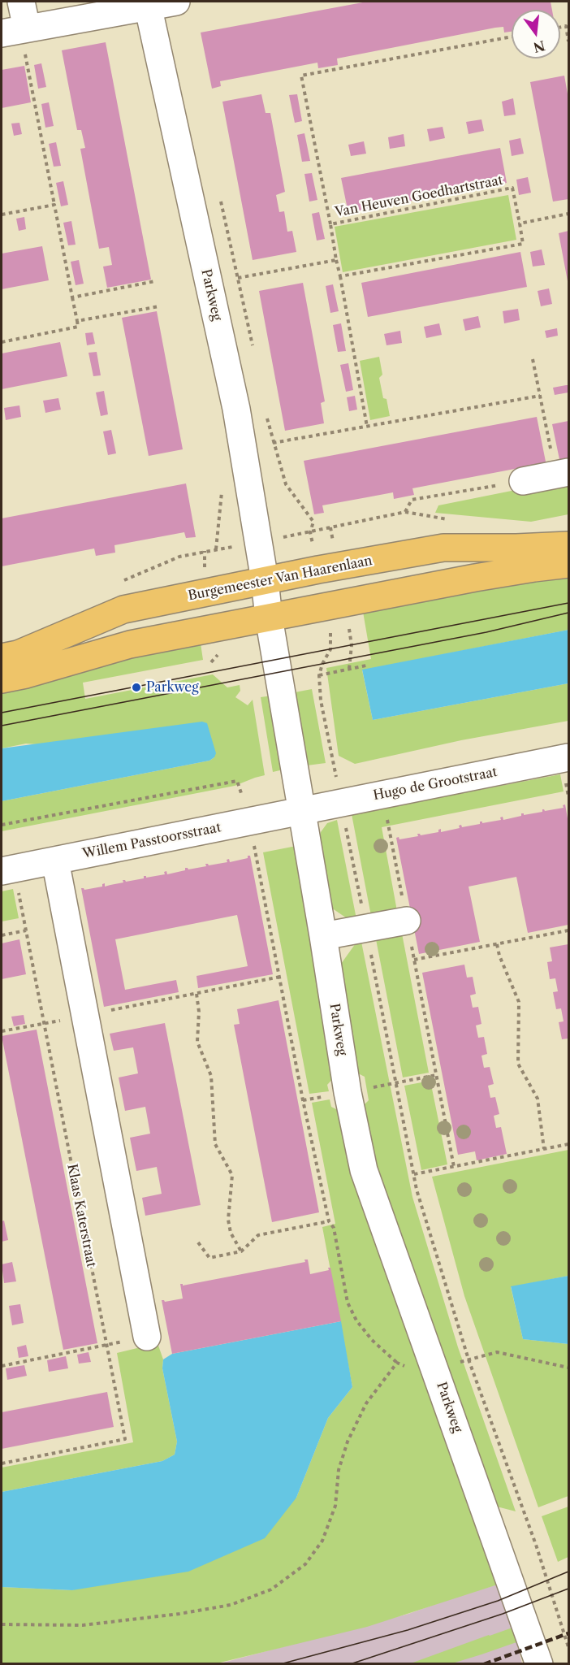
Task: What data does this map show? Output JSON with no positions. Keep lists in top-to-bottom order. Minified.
{"streets":{"main road":["Burgemeester Van Haarenlaan"],"street":["Parkweg","Hugo de Grootstraat","Willem Passtoorsstraat"],"path":["Van Heuven Goedhartstraat","Klaas Katerstraat"]},"crossings":[["Parkweg","Burgemeester Van Haarenlaan"],["Parkweg","Hugo de Grootstraat"],["Parkweg","Willem Passtoorsstraat"],["Hugo de Grootstraat","Willem Passtoorsstraat"],["Willem Passtoorsstraat","Klaas Katerstraat"]],"places":["Parkweg"],"north":"bottom"}
